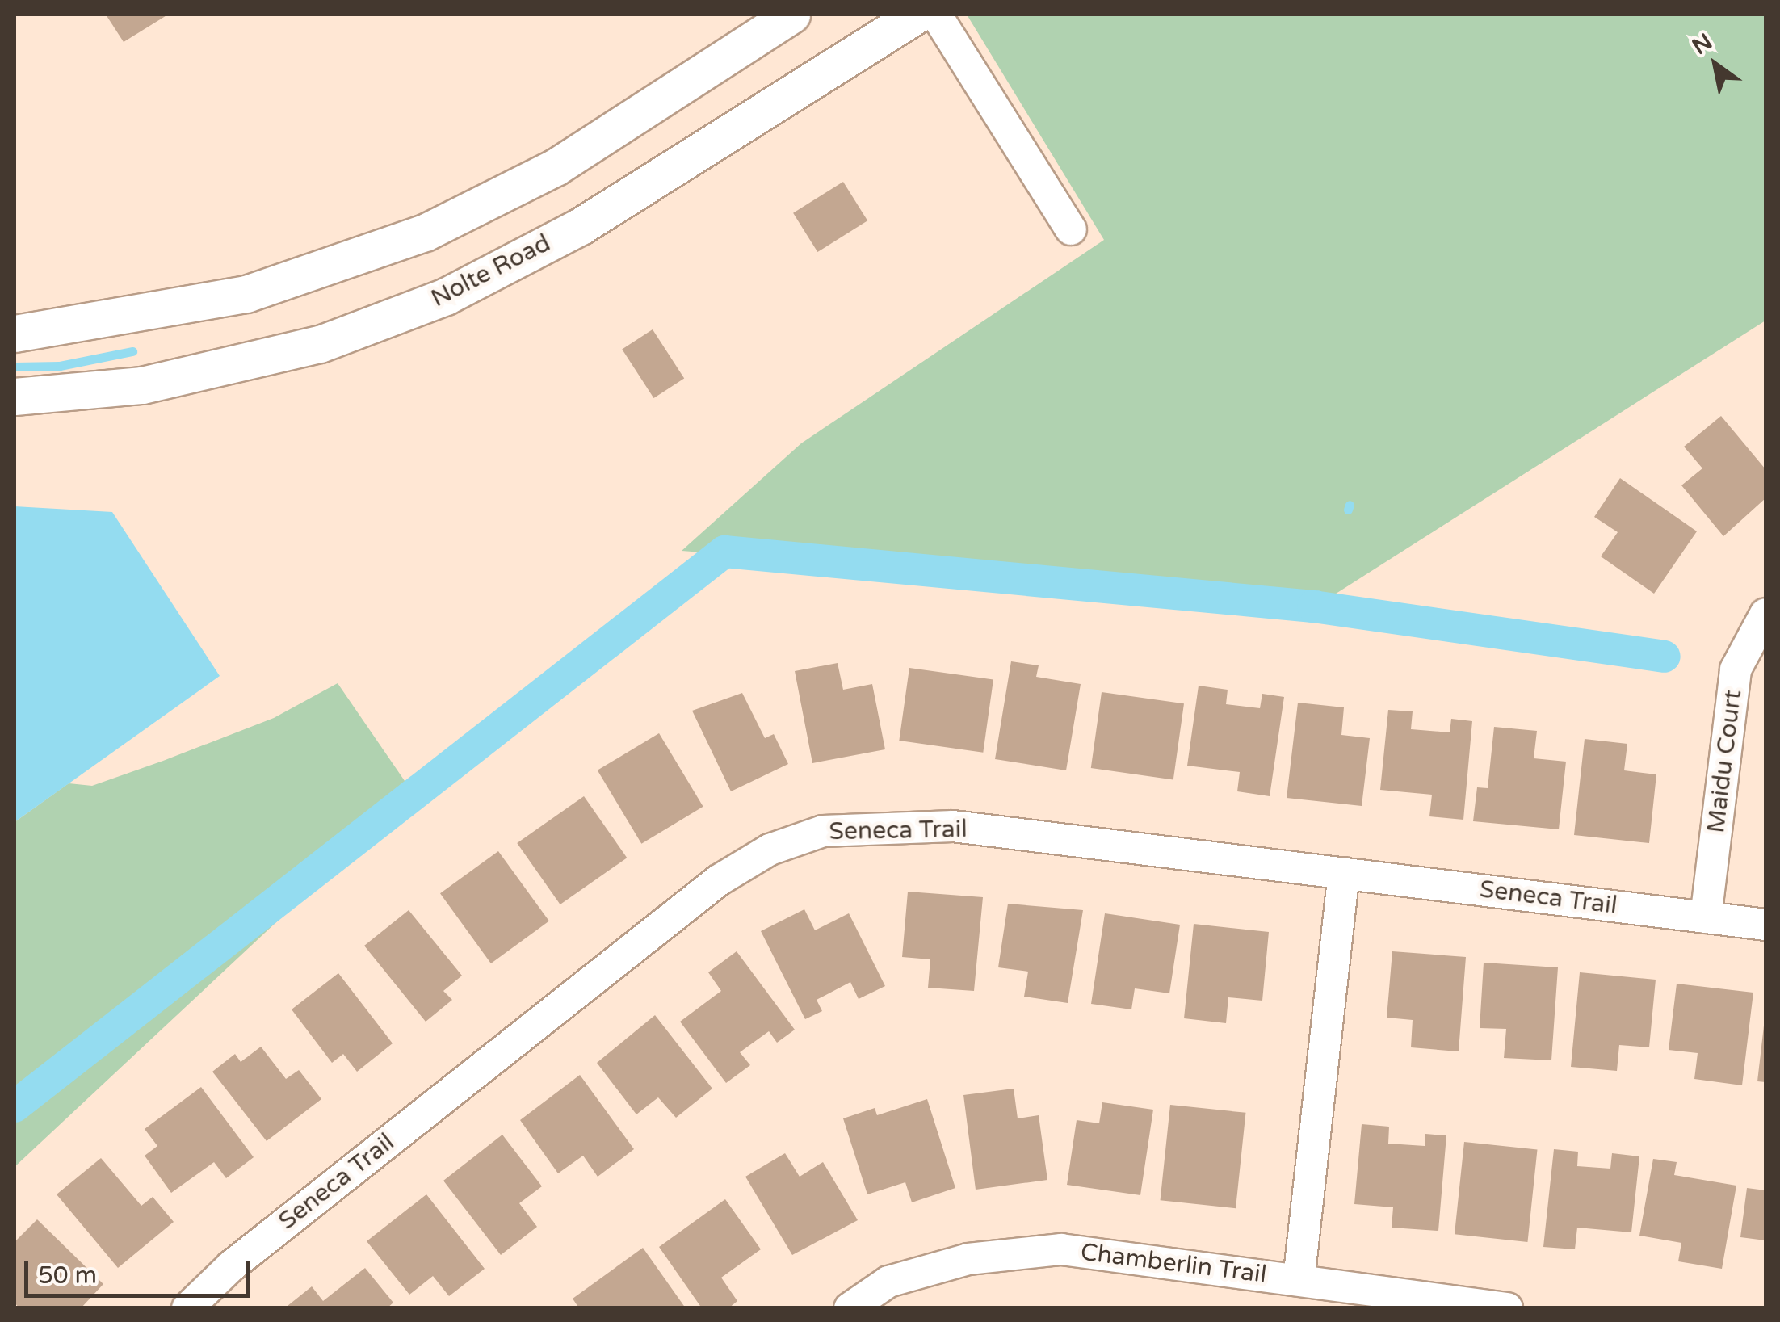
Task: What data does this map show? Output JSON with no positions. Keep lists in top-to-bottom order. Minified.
{"streets":{"street":["Nolte Road","Maidu Court","Seneca Trail","Chamberlin Trail"]},"crossings":[["Maidu Court","Seneca Trail"]],"scale_bar":"50 m","north":"top left"}
